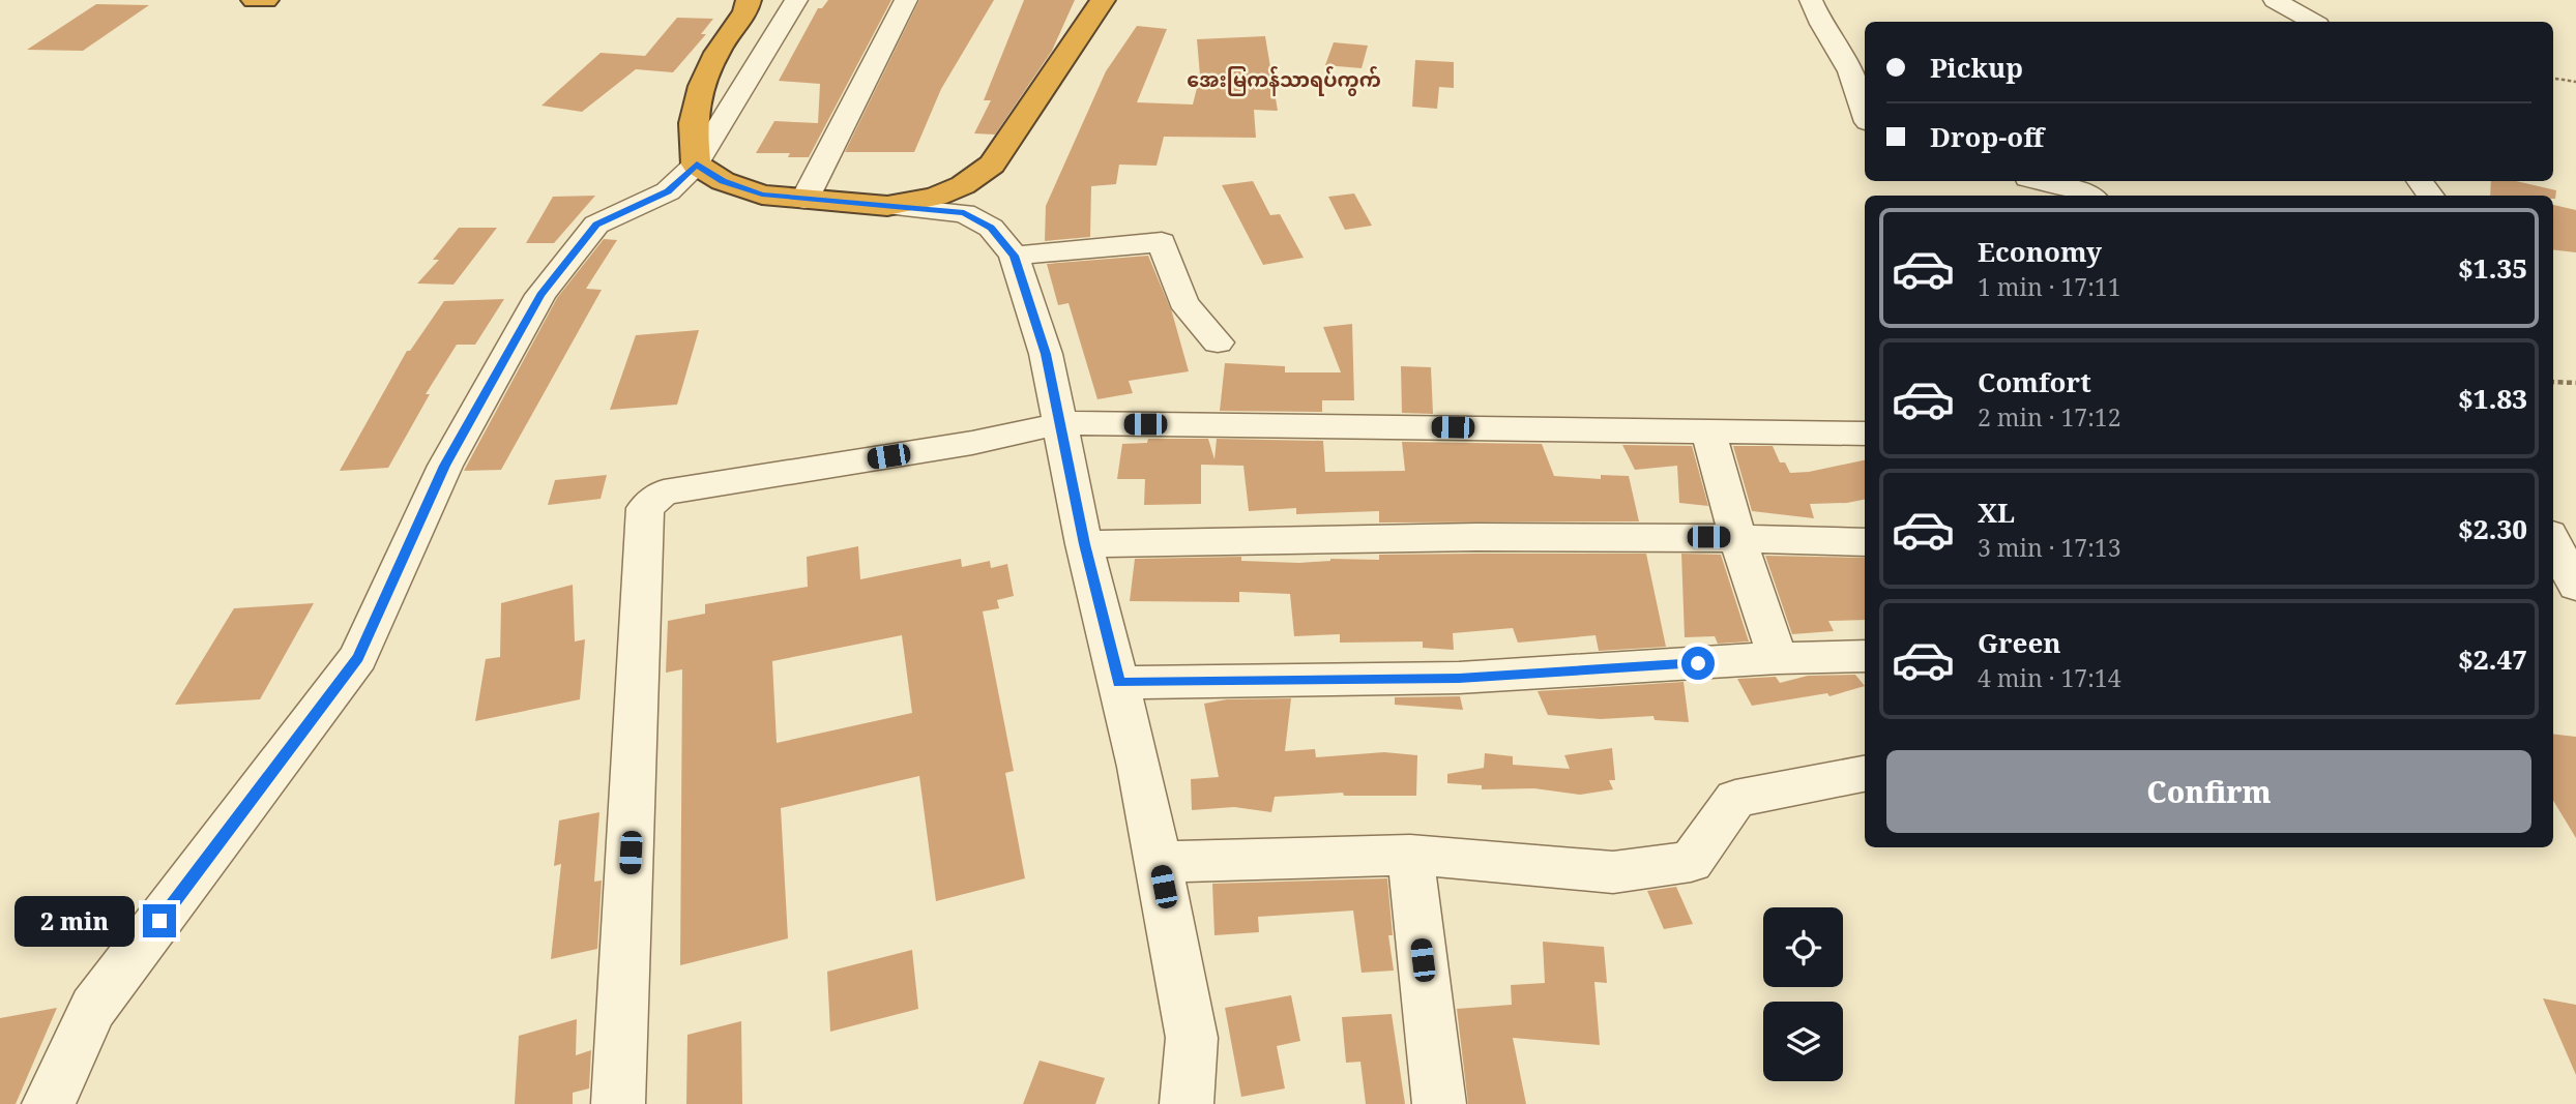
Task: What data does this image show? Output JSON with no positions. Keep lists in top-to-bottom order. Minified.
{"districts":["အေးမြကန်သာရပ်ကွက်"],"page":{"banner":["Pickup","Drop-off"],"list":[{"name":"Economy","note":"1 min · 17:11","value":"$1.35"},{"name":"Comfort","note":"2 min · 17:12","value":"$1.83"},{"name":"XL","note":"3 min · 17:13","value":"$2.30"},{"name":"Green","note":"4 min · 17:14","value":"$2.47"}],"buttons":"Confirm","bubble":"2 min"}}
